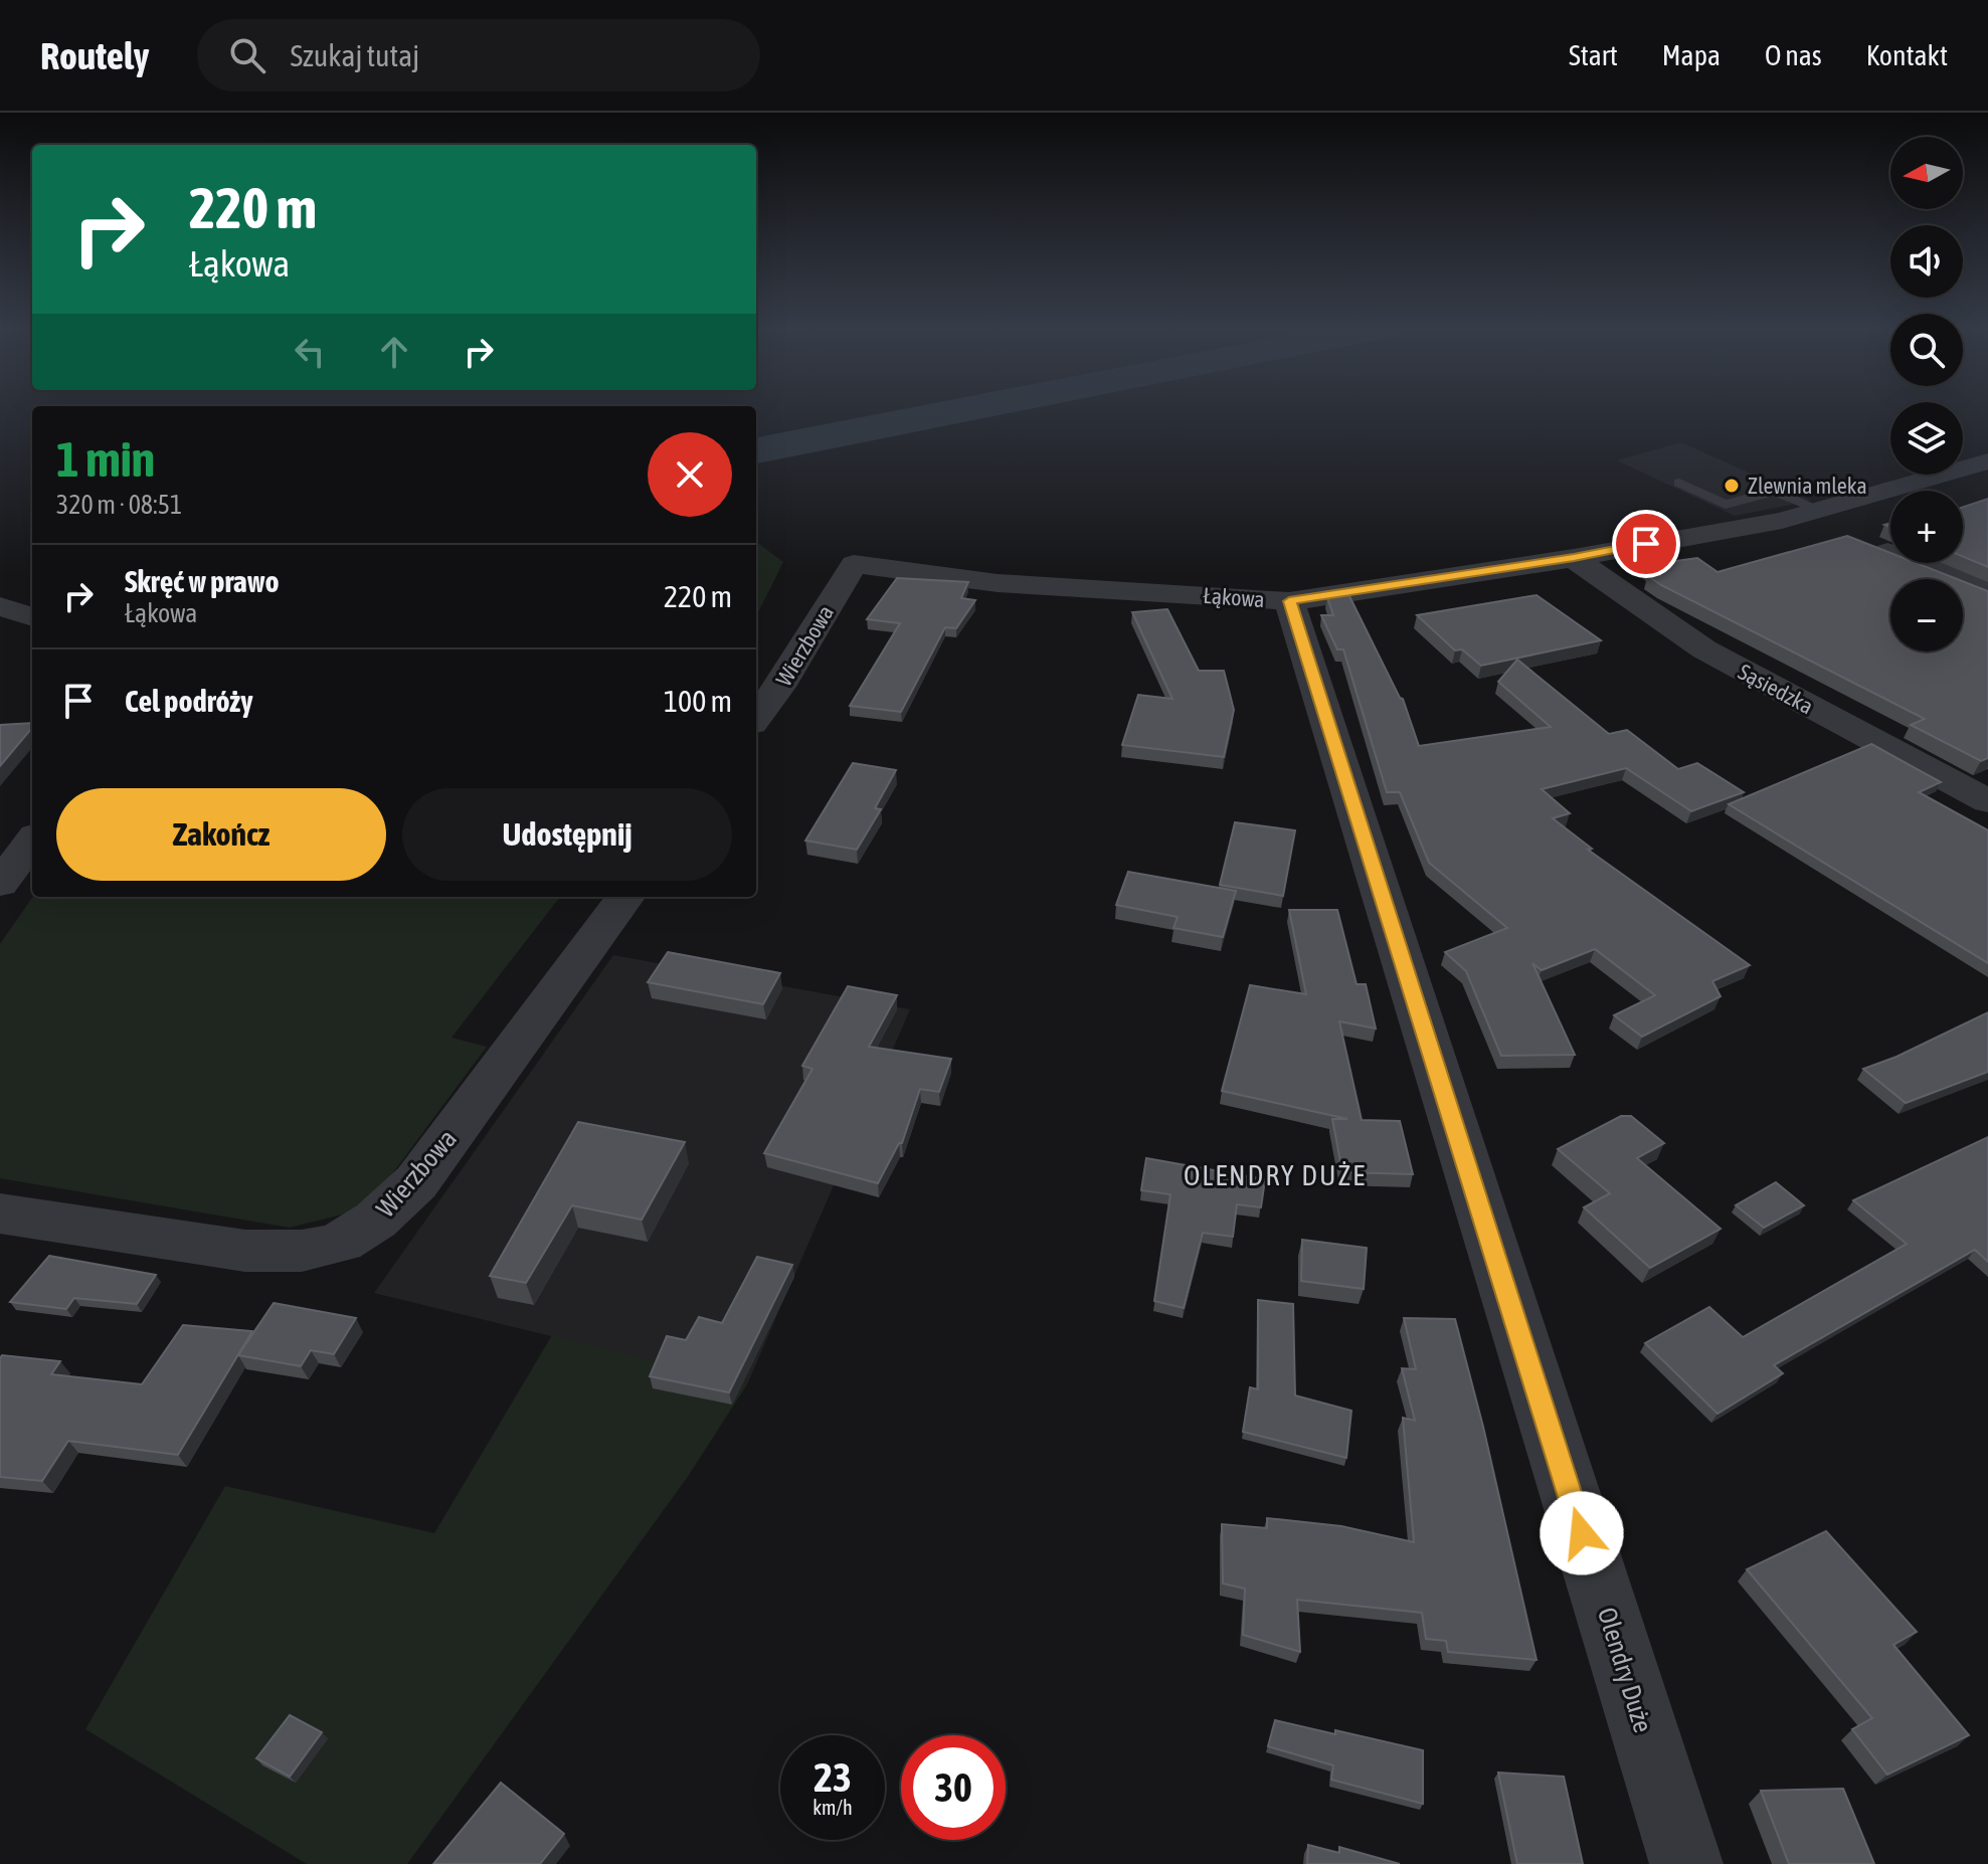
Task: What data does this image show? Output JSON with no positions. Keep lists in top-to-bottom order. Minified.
{"streets":{"street":["Łąkowa","Wierzbowa","Sąsiedzka","Olendry Duże"]},"crossings":[["Łąkowa","Wierzbowa"],["Łąkowa","Sąsiedzka"],["Łąkowa","Olendry Duże"]],"districts":["OLENDRY DUŻE"],"places":["Zlewnia mleka"],"north":"left","page":{"header":"Routely","search":"Szukaj tutaj","nav":["Start","Mapa","O nas","Kontakt"],"map_buttons":["+","−"],"turn":["220 m","Łąkowa"],"heading":["1 min","320 m · 08:51"],"list":[{"name":"Skręć w prawo","note":"Łąkowa","value":"220 m"},{"name":"Cel podróży","value":"100 m"}],"buttons":["Zakończ","Udostępnij"],"speed":"23 km/h","limit":"30"}}
